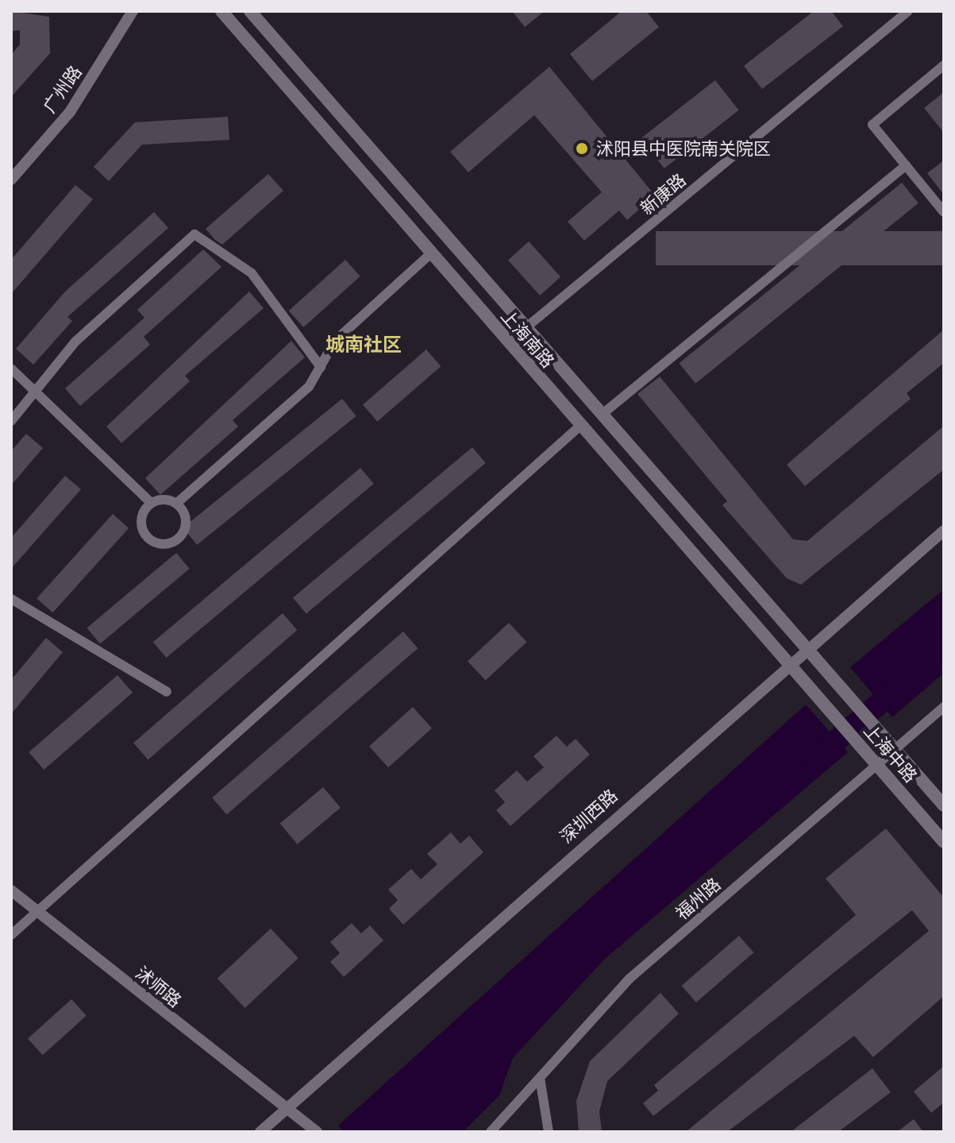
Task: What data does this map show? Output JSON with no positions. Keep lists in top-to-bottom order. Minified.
{"streets":{"main road":["上海南路","上海中路"],"street":["广州路","新康路","深圳西路","福州路","沭师路"]},"crossings":[["新康路","上海南路"],["上海南路","上海中路"],["上海南路","深圳西路"],["上海中路","福州路"],["深圳西路","沭师路"]],"districts":["城南社区"],"places":["沭阳县中医院南关院区"]}
